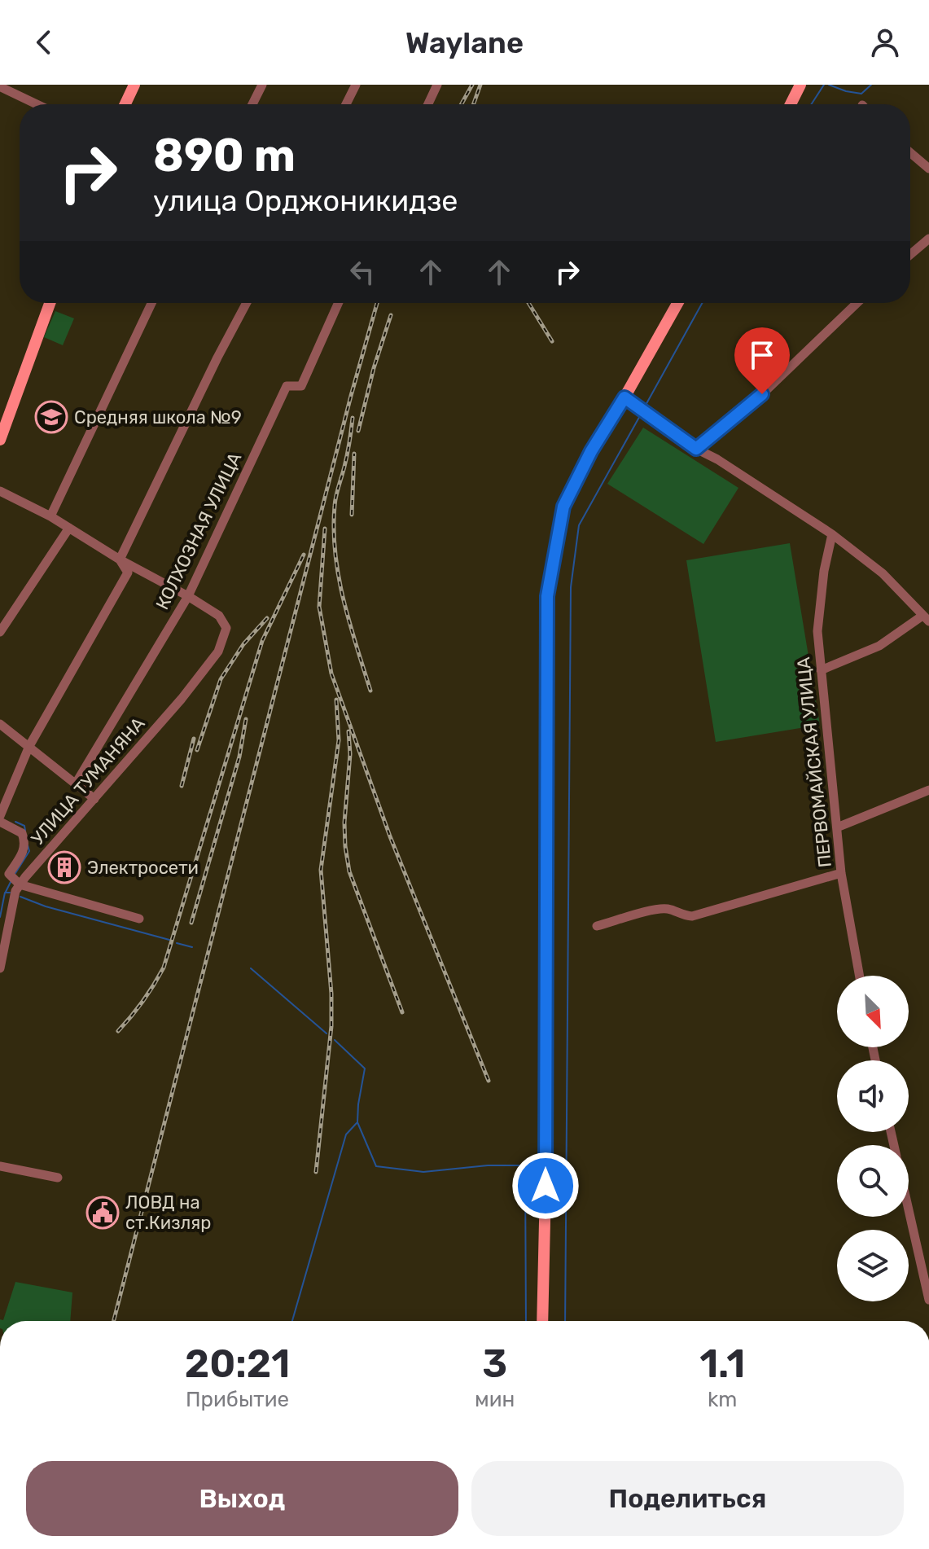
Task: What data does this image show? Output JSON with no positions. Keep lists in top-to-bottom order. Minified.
{"streets":{"street":["КОЛХОЗНАЯ УЛИЦА","ПЕРВОМАЙСКАЯ УЛИЦА","УЛИЦА ТУМАНЯНА"]},"crossings":[["КОЛХОЗНАЯ УЛИЦА","УЛИЦА ТУМАНЯНА"]],"places":{"school or university":["Средняя школа №9"],"building":["Электросети"],"public building":["ЛОВД на ст.Кизляр"]},"north":"bottom right","page":{"header":"Waylane","turn":["890 m","улица Орджоникидзе"],"eta":["20:21","Прибытие","3","мин","1.1","km"],"buttons":["Выход","Поделиться"]}}
